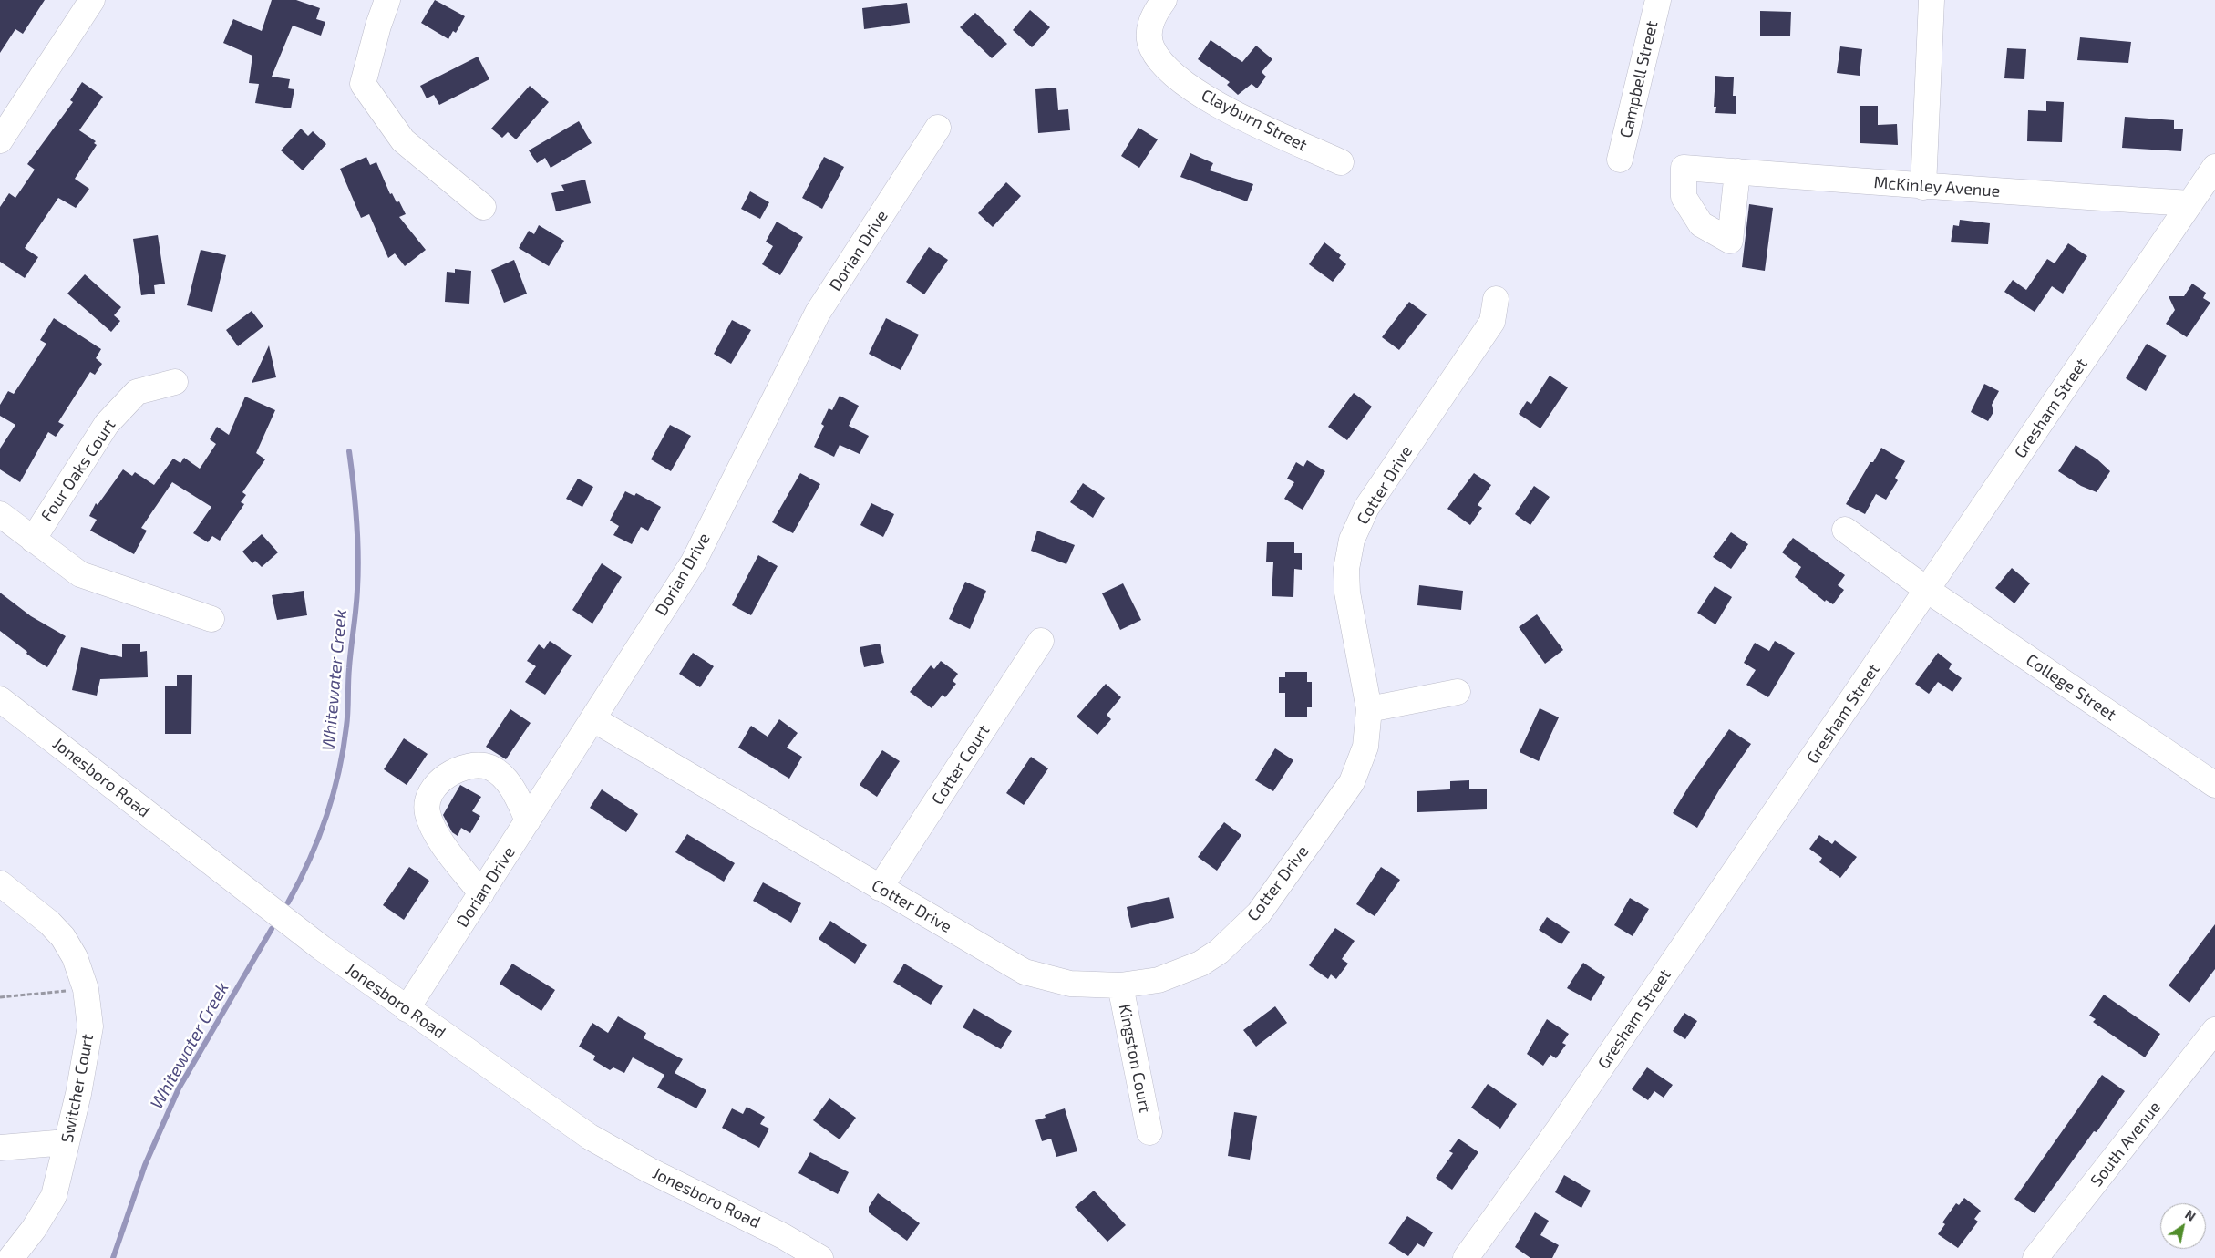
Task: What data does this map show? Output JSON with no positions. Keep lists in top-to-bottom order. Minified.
{"streets":{"street":["Campbell Street","Clayburn Street","McKinley Avenue","Dorian Drive","Gresham Street","Four Oaks Court","Cotter Drive","College Street","Cotter Court","Jonesboro Road","Kingston Court","Switcher Court","South Avenue"]},"crossings":[["McKinley Avenue","Gresham Street"],["Dorian Drive","Cotter Drive"],["Dorian Drive","Jonesboro Road"],["Gresham Street","College Street"],["Cotter Drive","Cotter Court"],["Cotter Drive","Kingston Court"]],"water":["Whitewater Creek"],"north":"top right"}
